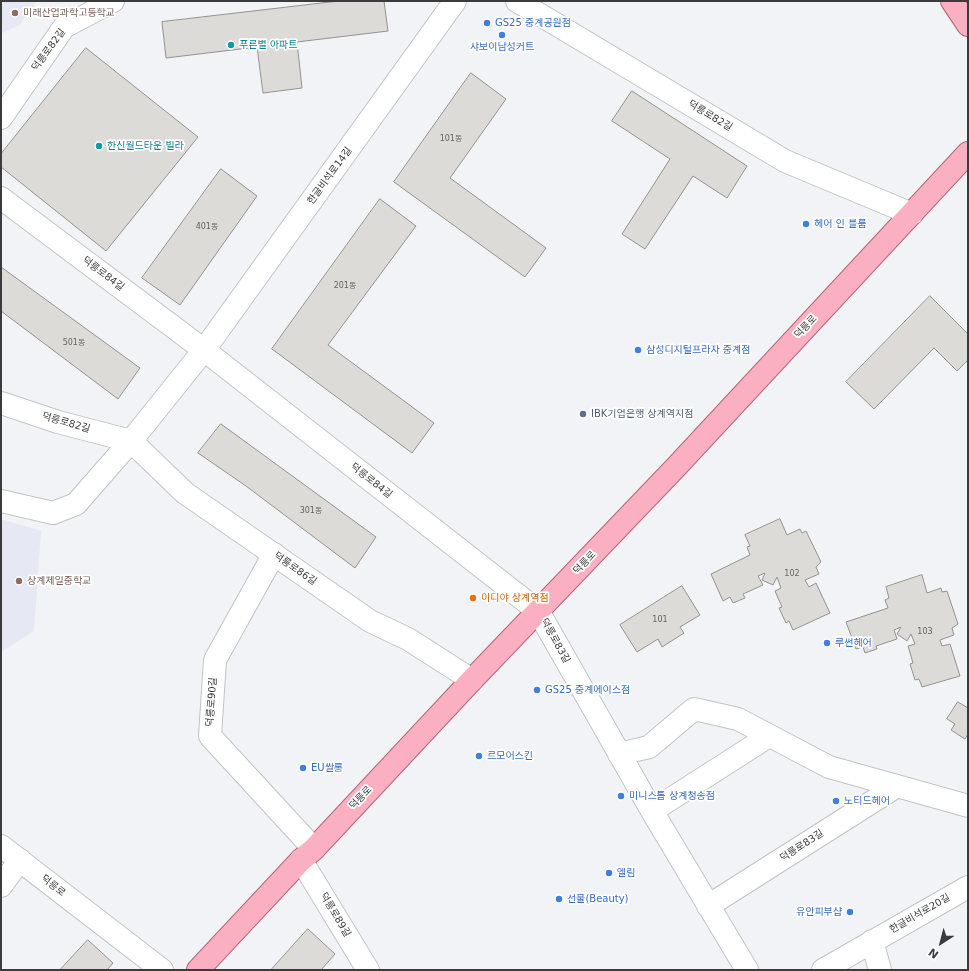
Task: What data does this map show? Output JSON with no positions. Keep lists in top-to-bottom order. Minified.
{"streets":{"main road":["덕릉로"],"street":["덕릉로82길","한글비석로14길","덕릉로84길","덕릉로86길","덕릉로83길","덕릉로90길","한글비석로20길","덕릉로89길"]},"crossings":[["덕릉로82길","덕릉로"],["덕릉로82길","덕릉로86길"],["한글비석로14길","덕릉로84길"],["덕릉로84길","덕릉로"],["덕릉로84길","덕릉로83길"],["덕릉로","덕릉로86길"],["덕릉로","덕릉로83길"],["덕릉로","덕릉로90길"],["덕릉로","덕릉로89길"],["덕릉로86길","덕릉로90길"],["덕릉로90길","덕릉로89길"]],"places":["미래산업과학고등학교","GS25 중계공원점","샤보이남성커트","푸른별 아파트","한신월드타운 빌라","헤어 인 블룸","삼성디지털프라자 중계점","IBK기업은행 상계역지점","상계제일중학교","이디야 상계역점","루썬헤어","GS25 중계에이스점","르모어스킨","EU쌀롱","미니스톱 상계청송점","노티드헤어","엘림","선물(Beauty)","유안피부샵"],"house_numbers":["101동","401동","201동","501동","301동","102","101","103"],"north":"bottom left"}
